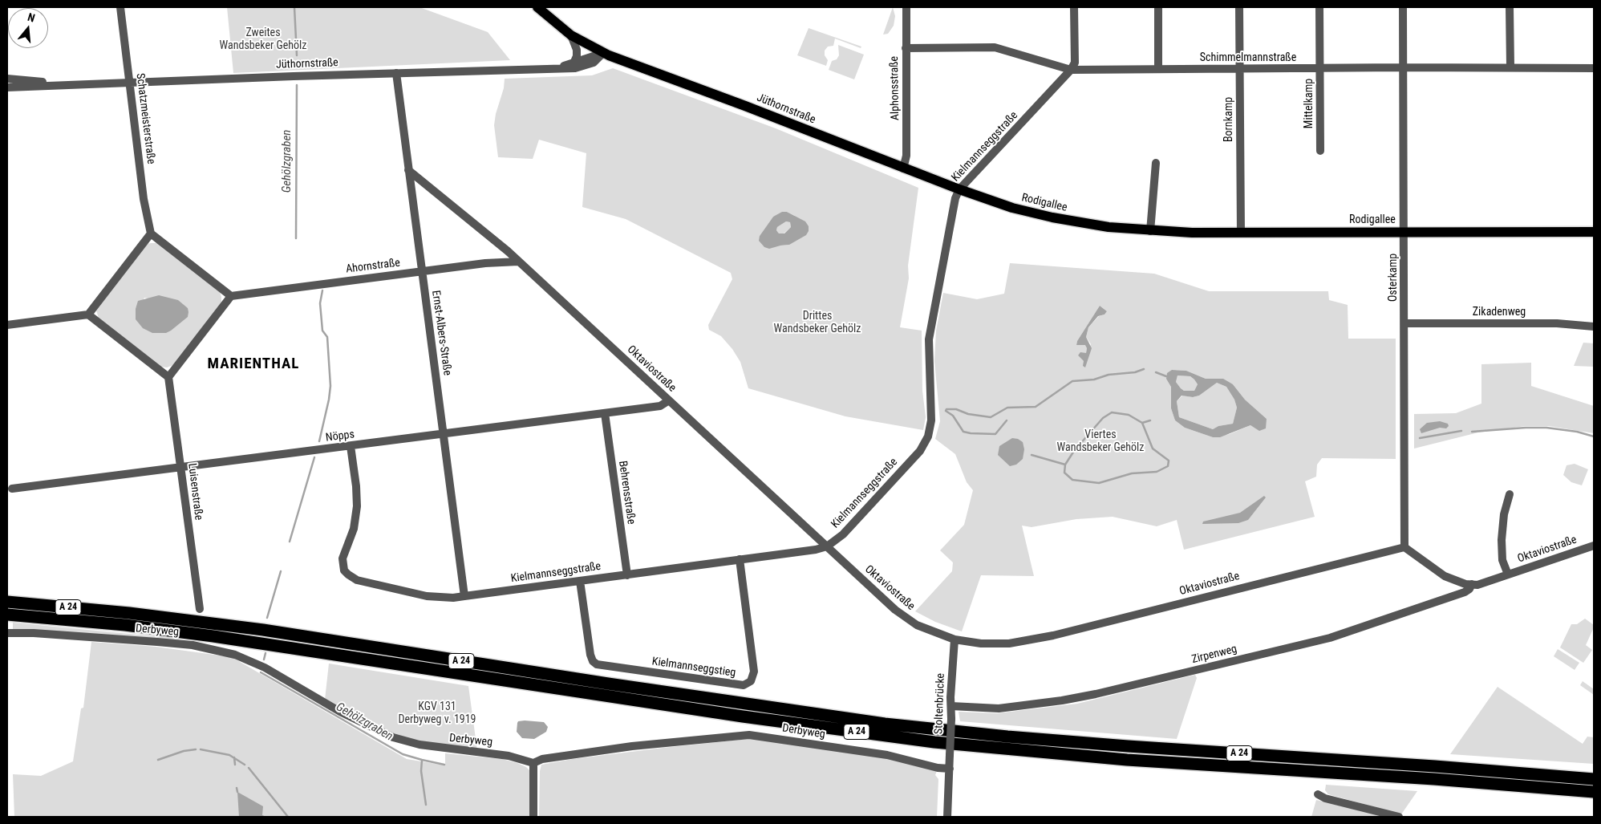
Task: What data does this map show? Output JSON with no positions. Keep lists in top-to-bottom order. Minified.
{"streets":{"highway":["A 24"],"main road":["Jüthornstraße","Rodigallee"],"street":["Schimmelmannstraße","Alphonsstraße","Mittelkamp","Schatzmeisterstraße","Bornkamp","Kielmannseggstraße","Ahornstraße","Osterkamp","Zikadenweg","Ernst-Albers-Straße","Oktaviostraße","Nöpps","Luisenstraße","Behrensstraße","Derbyweg","Zirpenweg","Kielmannseggstieg","Stoltenbrücke"]},"crossings":[["Schimmelmannstraße","Alphonsstraße"],["Schimmelmannstraße","Mittelkamp"],["Schimmelmannstraße","Bornkamp"],["Schimmelmannstraße","Kielmannseggstraße"],["Schimmelmannstraße","Osterkamp"],["Jüthornstraße","Alphonsstraße"],["Jüthornstraße","Schatzmeisterstraße"],["Jüthornstraße","Kielmannseggstraße"],["Jüthornstraße","Rodigallee"],["Jüthornstraße","Ernst-Albers-Straße"],["Bornkamp","Rodigallee"],["Kielmannseggstraße","Rodigallee"],["Kielmannseggstraße","Ernst-Albers-Straße"],["Kielmannseggstraße","Oktaviostraße"],["Kielmannseggstraße","Nöpps"],["Kielmannseggstraße","Behrensstraße"],["Kielmannseggstraße","Kielmannseggstieg"],["Rodigallee","Osterkamp"],["Ahornstraße","Ernst-Albers-Straße"],["Ahornstraße","Oktaviostraße"],["Osterkamp","Zikadenweg"],["Osterkamp","Oktaviostraße"],["Ernst-Albers-Straße","Oktaviostraße"],["Ernst-Albers-Straße","Nöpps"],["Oktaviostraße","Nöpps"],["Oktaviostraße","Zirpenweg"],["Oktaviostraße","Stoltenbrücke"],["Nöpps","Luisenstraße"],["Nöpps","Behrensstraße"],["Derbyweg","Stoltenbrücke"],["Zirpenweg","Stoltenbrücke"]],"districts":["MARIENTHAL"],"water":["Gehölzgraben"],"parks":["Zweites Wandsbeker Gehölz","Drittes Wandsbeker Gehölz","Viertes Wandsbeker Gehölz","KGV 131 Derbyweg v. 1919"],"north":"top"}
